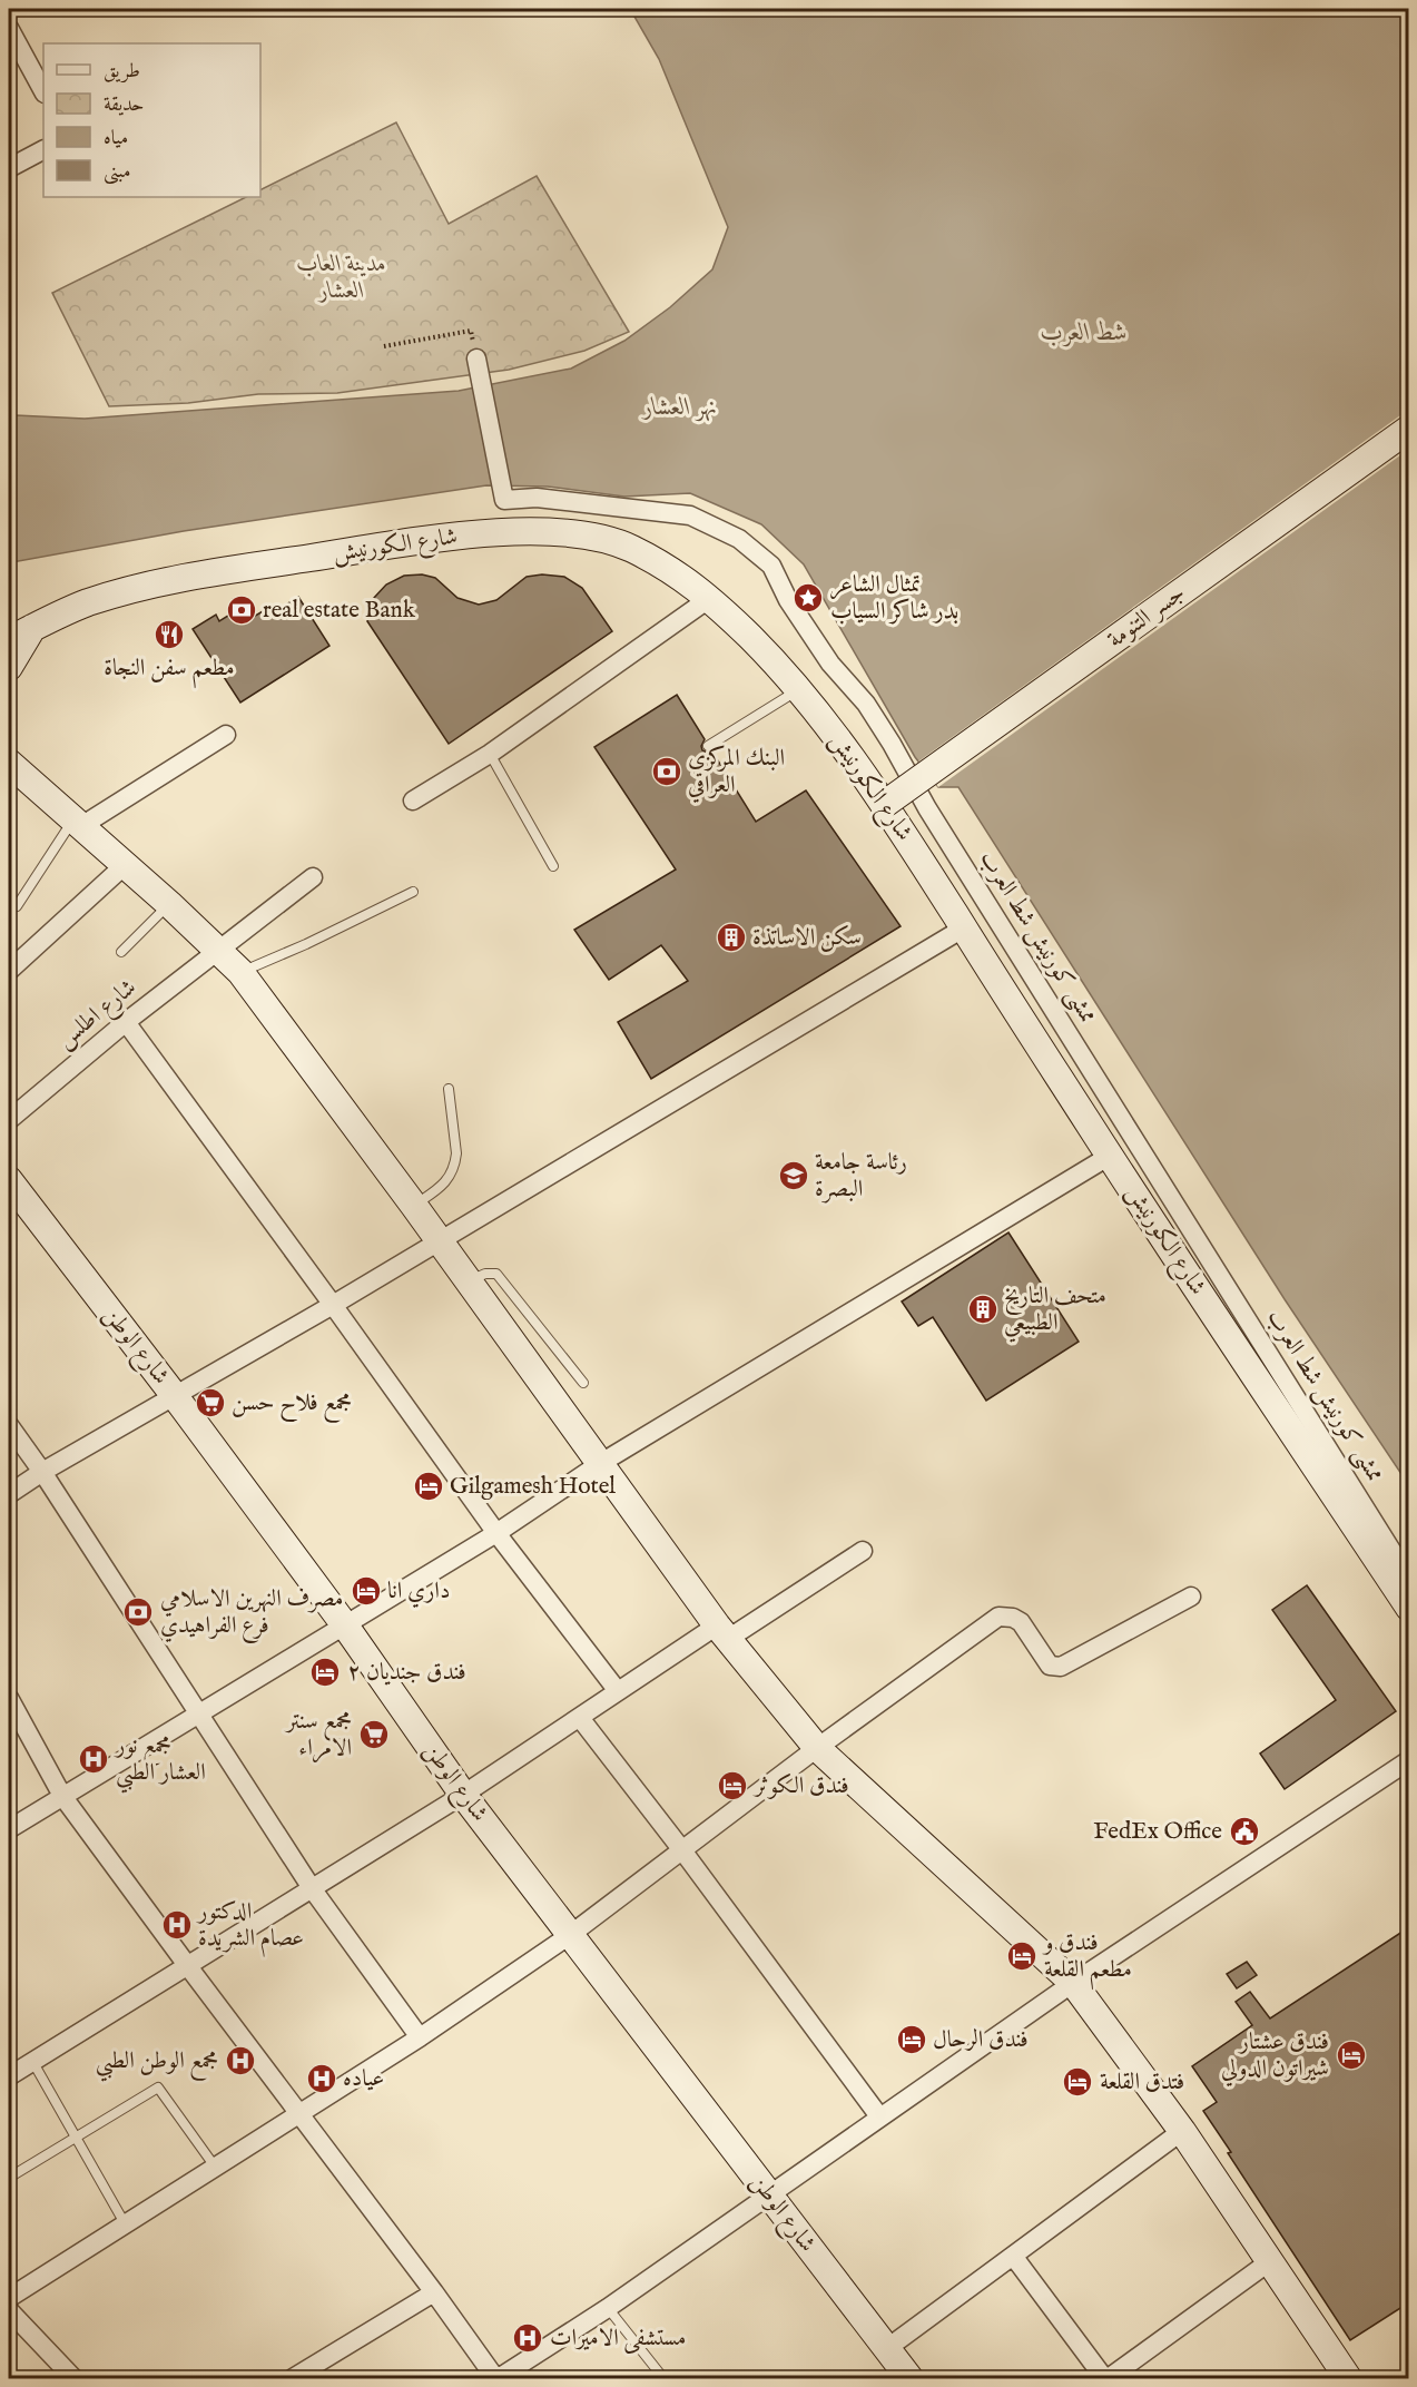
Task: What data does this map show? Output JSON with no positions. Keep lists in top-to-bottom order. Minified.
{"streets":{"main road":["شارع الكورنيش","جسر التنومة","شارع الوطن"],"street":["ممشى كورنيش شط العرب","شارع اطلس"]},"crossings":[["شارع الكورنيش","جسر التنومة"]],"water":["شط العرب","نهر العشار"],"parks":["مدينة العاب العشار"],"places":{"place":["تمثال الشاعر بدر شاكر السياب"],"bank":["real estate Bank","البنك المركزي العراقي","مصرف النهرين الاسلامي فرع الفراهيدي"],"restaurant":["مطعم سفن النجاة"],"building":["سكن الاساتذة","متحف التاريخ الطبيعي"],"school or university":["رئاسة جامعة البصرة"],"supermarket":["مجمع فلاح حسن","مجمع سنتر الامراء"],"hotel":["Gilgamesh Hotel","داري انا","فندق جنديان ٢","فندق الكوثر","فندق و مطعم القلعة","فندق الرحال","فندق عشتار شيراتون الدولي","فتدق القلعة"],"hospital":["مجمع نور العشار الطبي","الدكتور عصام الشريدة","مجمع الوطن الطبي","عياده","مستشفى الاميرات"],"public building":["FedEx Office"]},"legend":["طريق","حديقة","مياه","مبنى"]}
